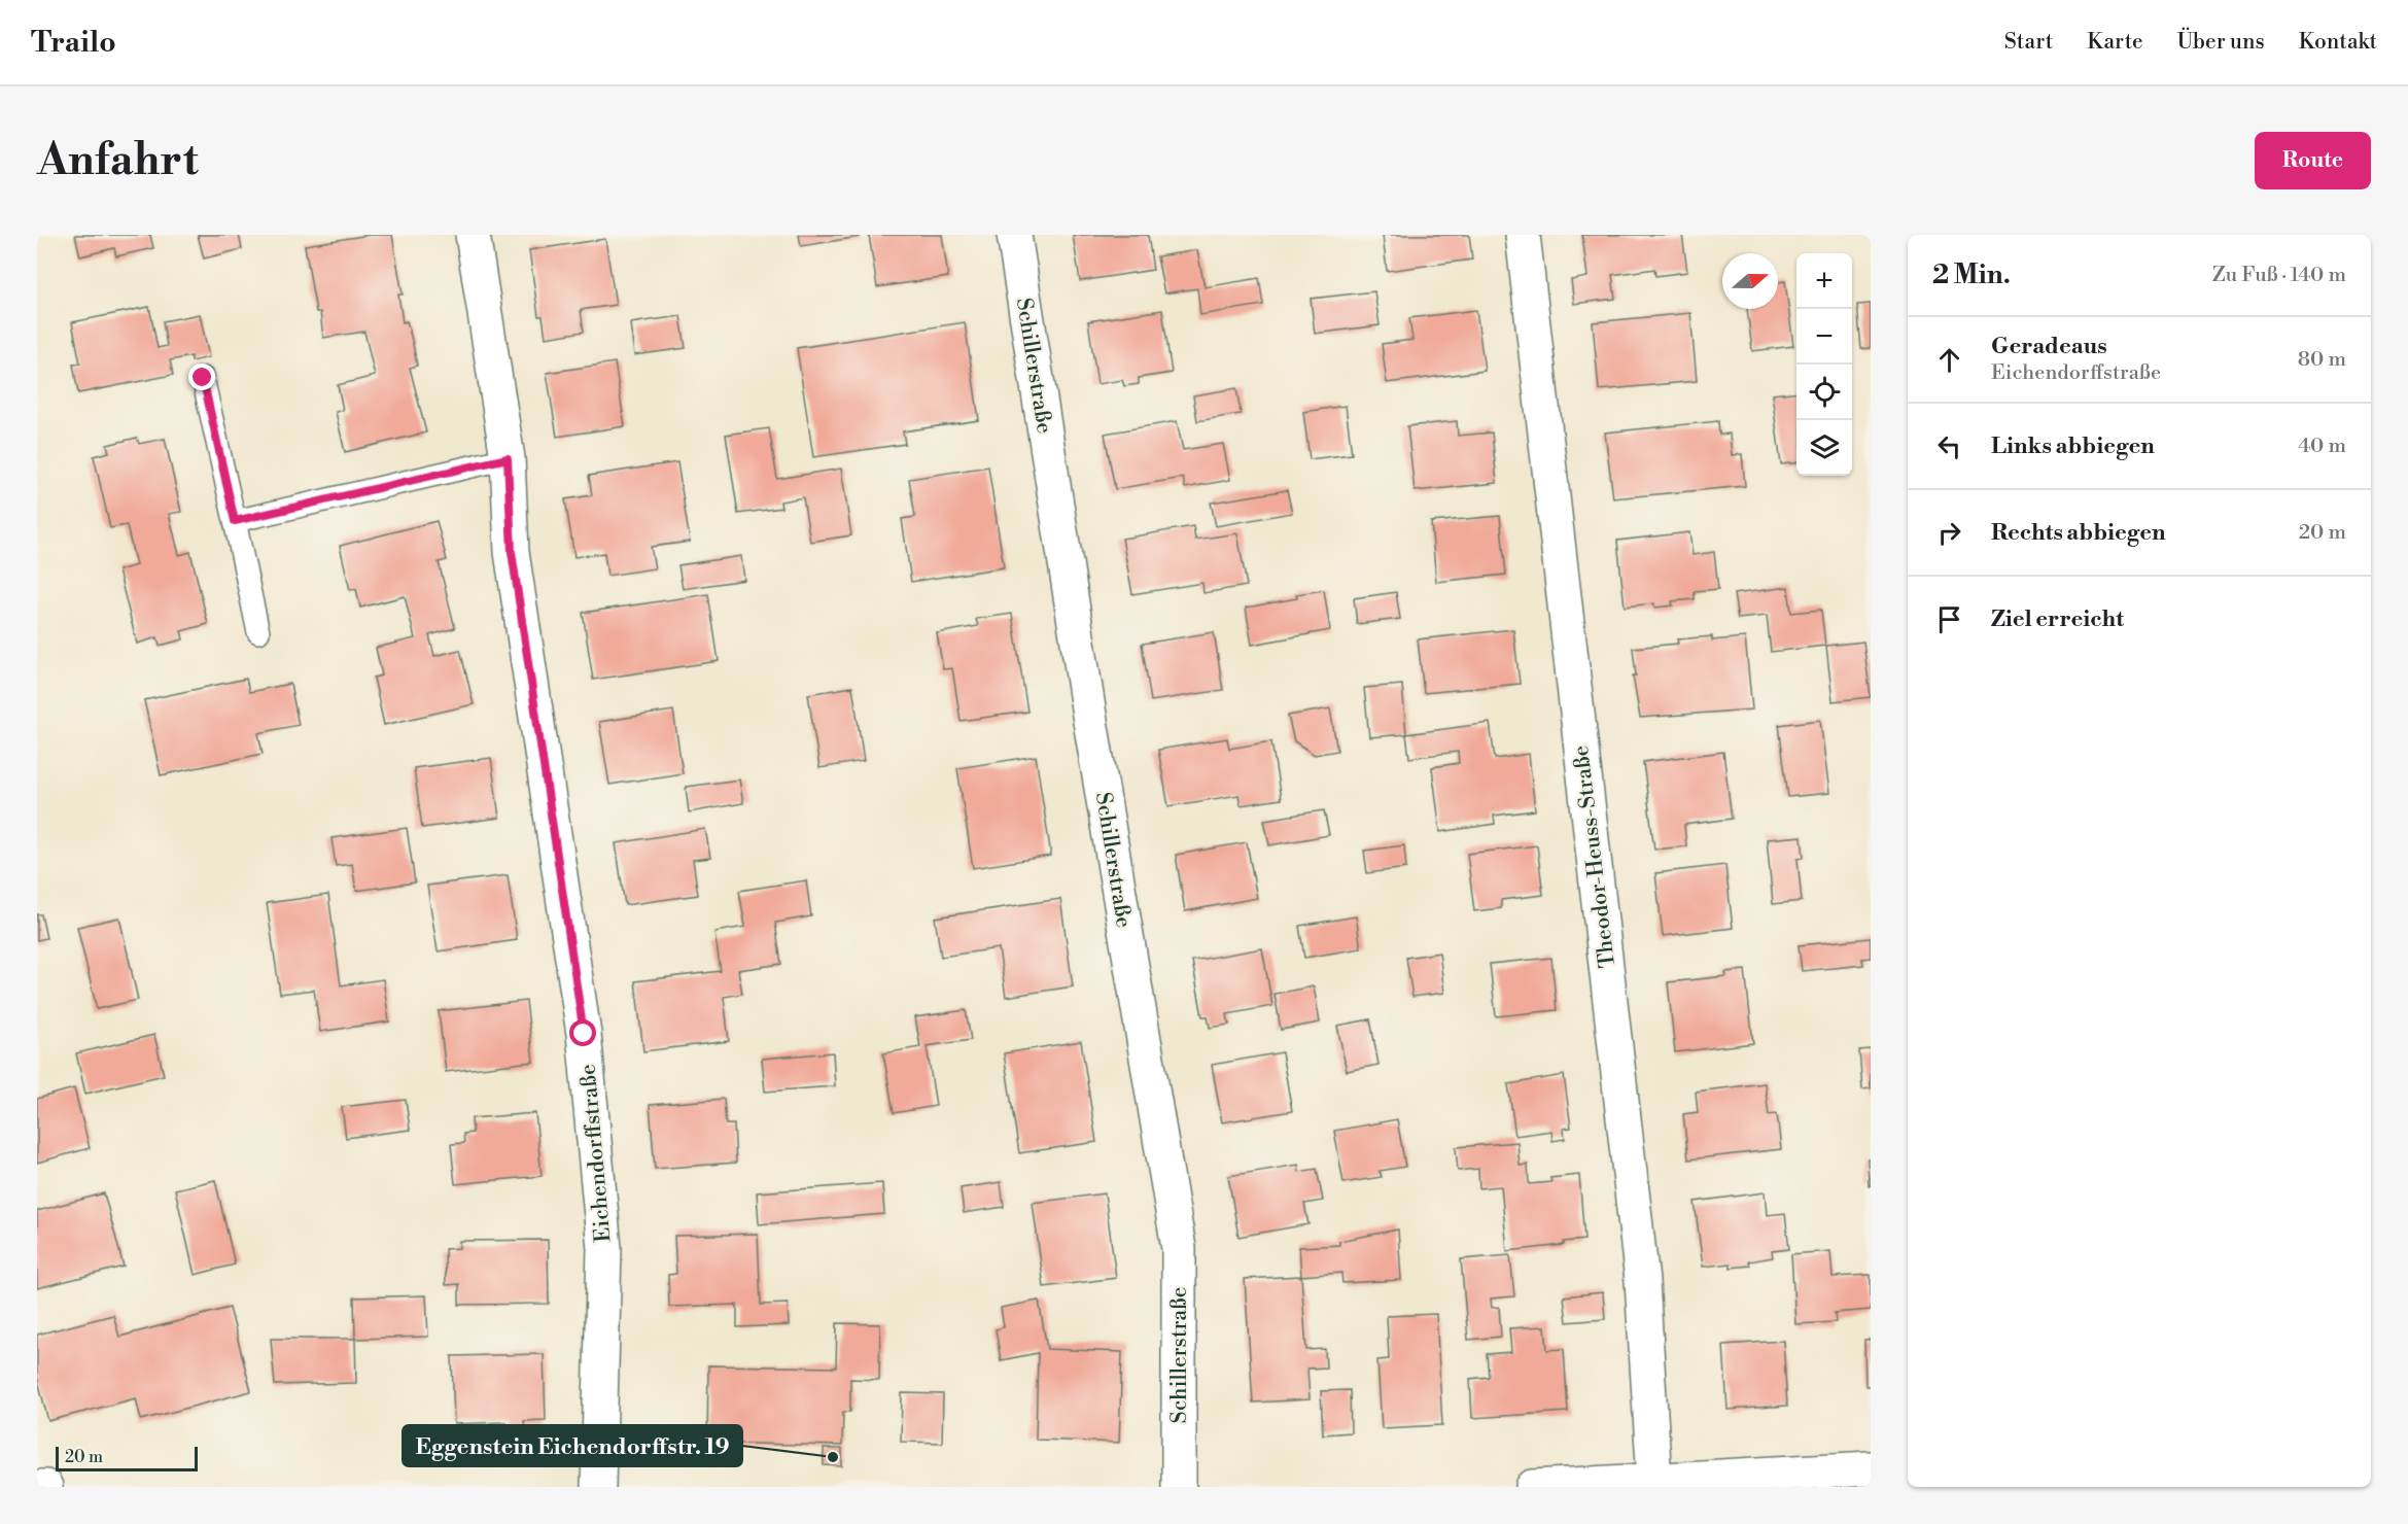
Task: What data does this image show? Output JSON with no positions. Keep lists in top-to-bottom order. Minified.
{"streets":{"street":["Schillerstraße","Theodor-Heuss-Straße","Eichendorffstraße"]},"places":["Eggenstein Eichendorffstr. 19"],"scale_bar":"20 m","north":"right","page":{"header":"Trailo","nav":["Start","Karte","Über uns","Kontakt"],"buttons":"Route","title":"Anfahrt","heading":["2 Min.","Zu Fuß · 140 m"],"map_buttons":["+","−"],"list":[["Geradeaus","Eichendorffstraße","80 m"],["Links abbiegen","40 m"],["Rechts abbiegen","20 m"],"Ziel erreicht"],"scale":"20 m"}}
